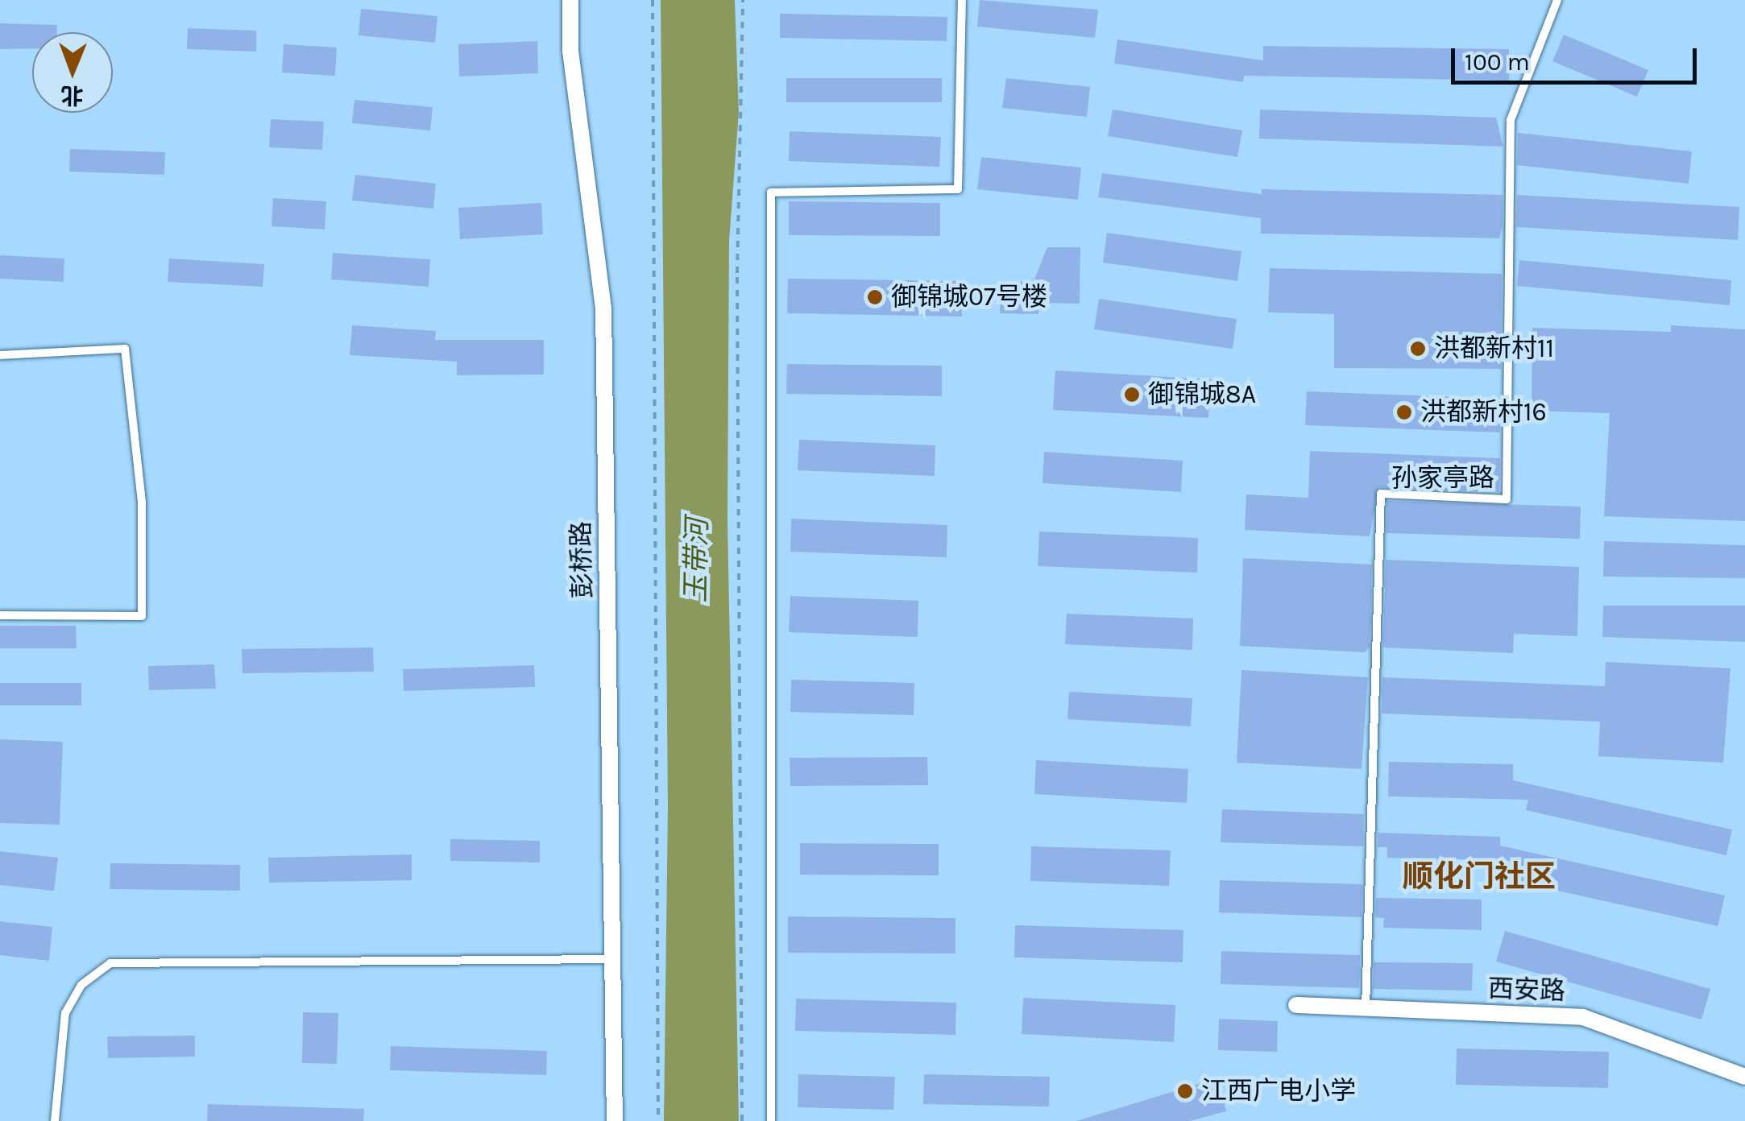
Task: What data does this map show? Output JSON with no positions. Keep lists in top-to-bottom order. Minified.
{"streets":{"street":["彭桥路","西安路"],"lane":["孙家亭路"]},"crossings":[["孙家亭路","西安路"]],"districts":["顺化门社区"],"water":["玉带河"],"places":["御锦城07号楼","洪都新村11","御锦城8A","洪都新村16","江西广电小学"],"scale_bar":"100 m","north":"bottom"}
